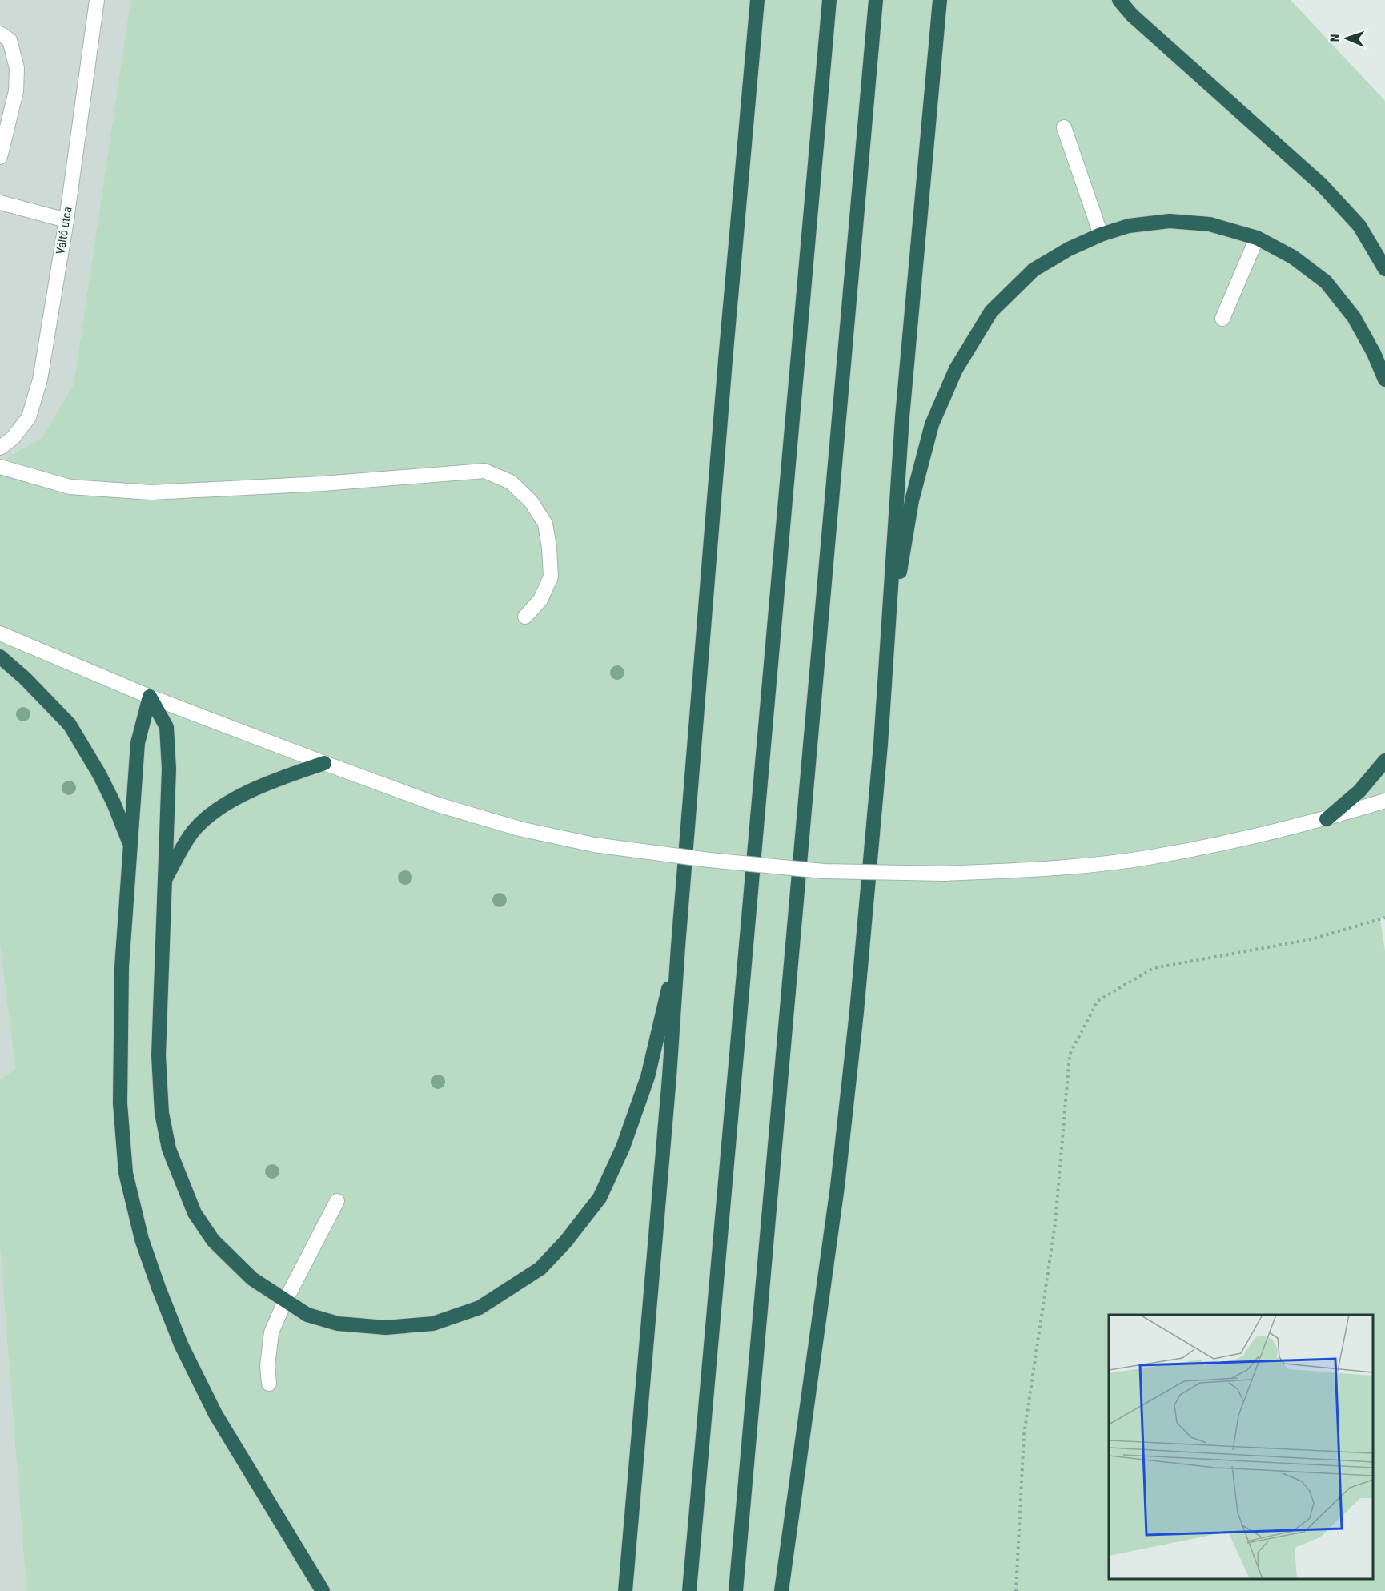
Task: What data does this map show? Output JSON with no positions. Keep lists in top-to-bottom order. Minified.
{"streets":{"main road":["Váltó utca"]},"north":"left"}
